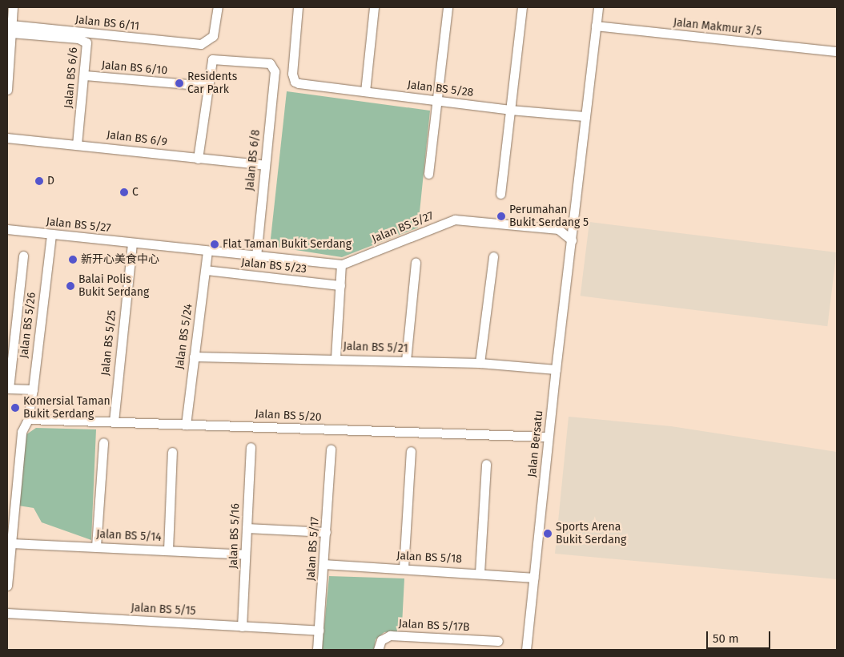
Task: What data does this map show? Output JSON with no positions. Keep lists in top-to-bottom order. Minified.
{"streets":{"street":["Jalan BS 6/11","Jalan Makmur 3/5","Jalan BS 6/10","Jalan BS 6/6","Jalan BS 5/28","Jalan BS 6/9","Jalan BS 6/8","Jalan BS 5/27","Jalan BS 5/23","Jalan BS 5/26","Jalan BS 5/24","Jalan BS 5/25","Jalan BS 5/21","Jalan BS 5/20","Jalan Bersatu","Jalan BS 5/14","Jalan BS 5/16","Jalan BS 5/17","Jalan BS 5/18","Jalan BS 5/15","Jalan BS 5/17B"]},"crossings":[["Jalan BS 6/11","Jalan BS 6/6"],["Jalan BS 6/10","Jalan BS 6/6"],["Jalan BS 6/10","Jalan BS 6/8"],["Jalan BS 6/6","Jalan BS 6/9"],["Jalan BS 6/9","Jalan BS 6/8"],["Jalan BS 6/8","Jalan BS 5/27"],["Jalan BS 5/27","Jalan BS 5/26"],["Jalan BS 5/27","Jalan BS 5/24"],["Jalan BS 5/27","Jalan BS 5/25"],["Jalan BS 5/27","Jalan Bersatu"],["Jalan BS 5/23","Jalan BS 5/24"],["Jalan BS 5/26","Jalan BS 5/20"],["Jalan BS 5/26","Jalan BS 5/14"],["Jalan BS 5/24","Jalan BS 5/21"],["Jalan BS 5/24","Jalan BS 5/20"],["Jalan BS 5/25","Jalan BS 5/20"],["Jalan BS 5/21","Jalan Bersatu"],["Jalan BS 5/20","Jalan Bersatu"],["Jalan Bersatu","Jalan BS 5/18"],["Jalan BS 5/14","Jalan BS 5/16"],["Jalan BS 5/16","Jalan BS 5/15"],["Jalan BS 5/17","Jalan BS 5/18"],["Jalan BS 5/17","Jalan BS 5/15"]],"places":["Residents Car Park","D","C","Perumahan Bukit Serdang 5","Flat Taman Bukit Serdang","新开心美食中心","Balai Polis Bukit Serdang","Komersial Taman Bukit Serdang","Sports Arena Bukit Serdang"],"scale_bar":"50 m"}
